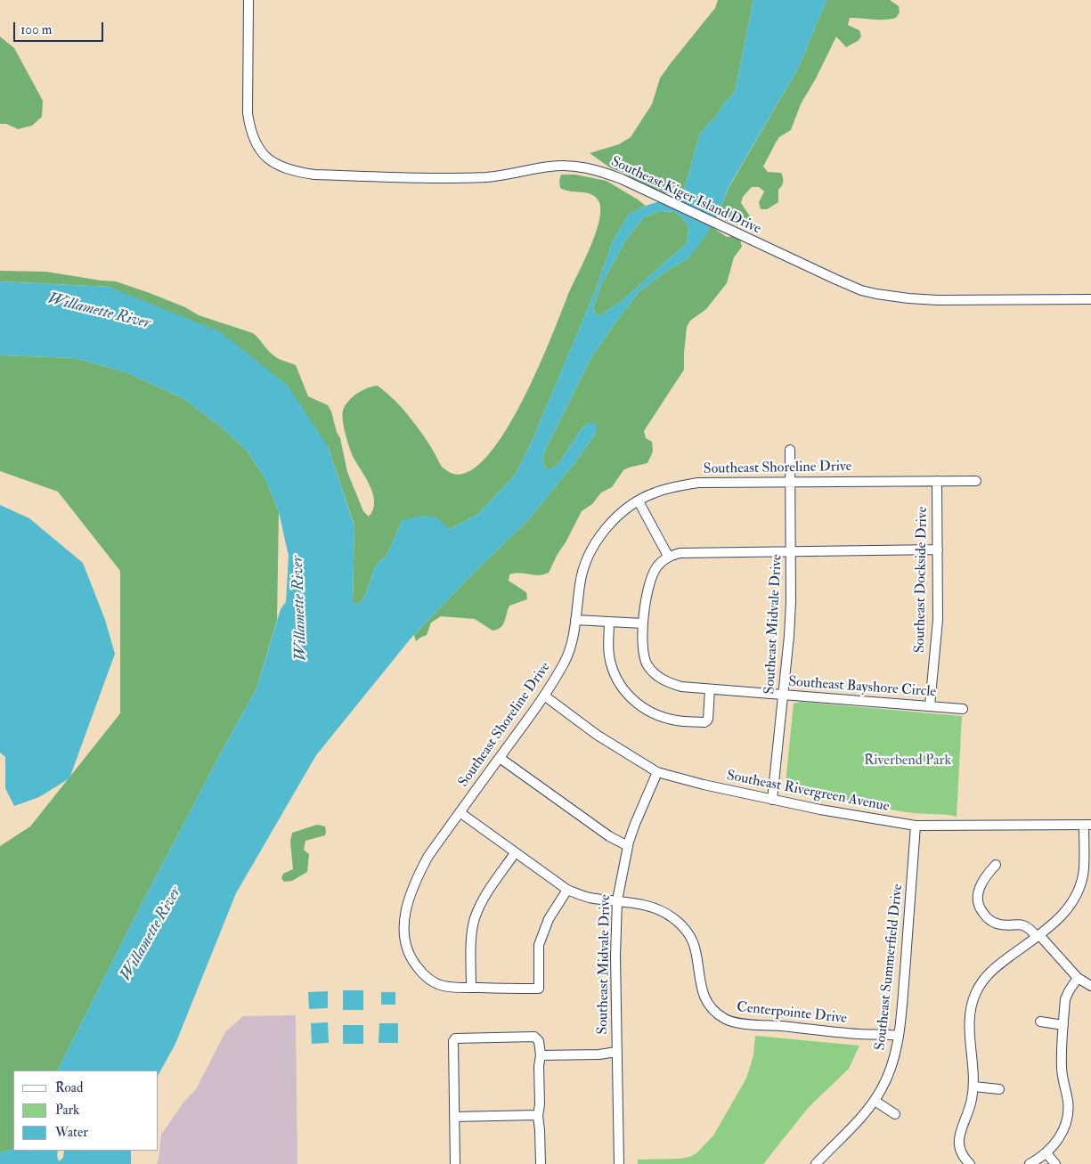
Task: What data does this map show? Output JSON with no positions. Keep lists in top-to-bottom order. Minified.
{"streets":{"street":["Southeast Kiger Island Drive","Southeast Shoreline Drive","Southeast Dockside Drive","Southeast Midvale Drive","Southeast Bayshore Circle","Southeast Rivergreen Avenue","Southeast Summerfield Drive","Centerpointe Drive"]},"crossings":[["Southeast Shoreline Drive","Southeast Dockside Drive"],["Southeast Shoreline Drive","Southeast Midvale Drive"],["Southeast Shoreline Drive","Southeast Rivergreen Avenue"],["Southeast Shoreline Drive","Centerpointe Drive"],["Southeast Dockside Drive","Southeast Bayshore Circle"],["Southeast Midvale Drive","Southeast Bayshore Circle"],["Southeast Midvale Drive","Southeast Rivergreen Avenue"],["Southeast Midvale Drive","Centerpointe Drive"],["Southeast Rivergreen Avenue","Southeast Summerfield Drive"],["Southeast Summerfield Drive","Centerpointe Drive"]],"water":["Willamette River"],"parks":["Riverbend Park"],"legend":["Road","Park","Water"],"scale_bar":"100 m"}
